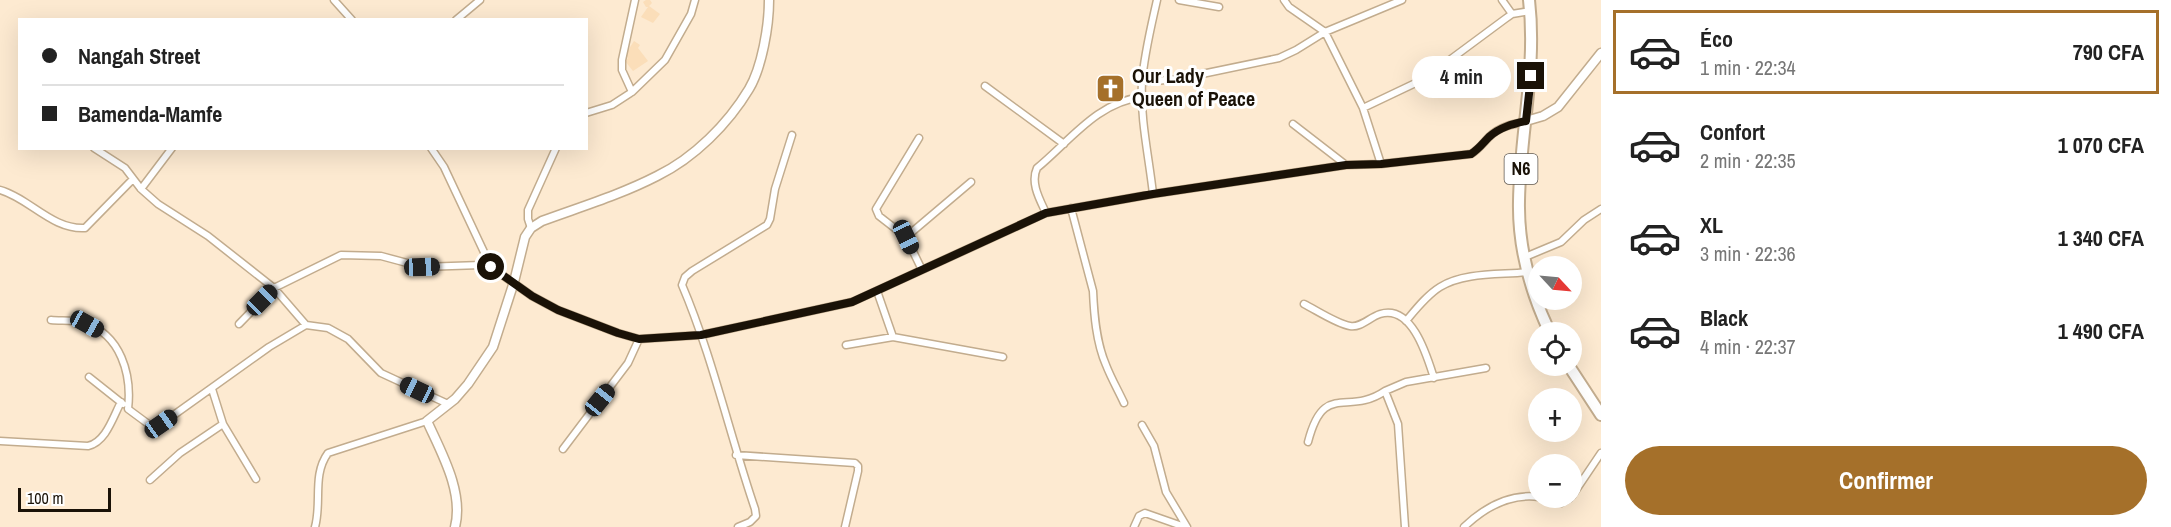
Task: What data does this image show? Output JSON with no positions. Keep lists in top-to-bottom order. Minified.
{"streets":{"highway":["N6"]},"places":{"church":["Our Lady Queen of Peace"]},"scale_bar":"100 m","north":"bottom right","page":{"list":[{"name":"Éco","note":"1 min · 22:34","value":"790 CFA"},{"name":"Confort","note":"2 min · 22:35","value":"1 070 CFA"},{"name":"XL","note":"3 min · 22:36","value":"1 340 CFA"},{"name":"Black","note":"4 min · 22:37","value":"1 490 CFA"}],"banner":["Nangah Street","Bamenda-Mamfe"],"bubble":"4 min","map_buttons":["+","−"],"buttons":"Confirmer","scale":"100 m"}}
